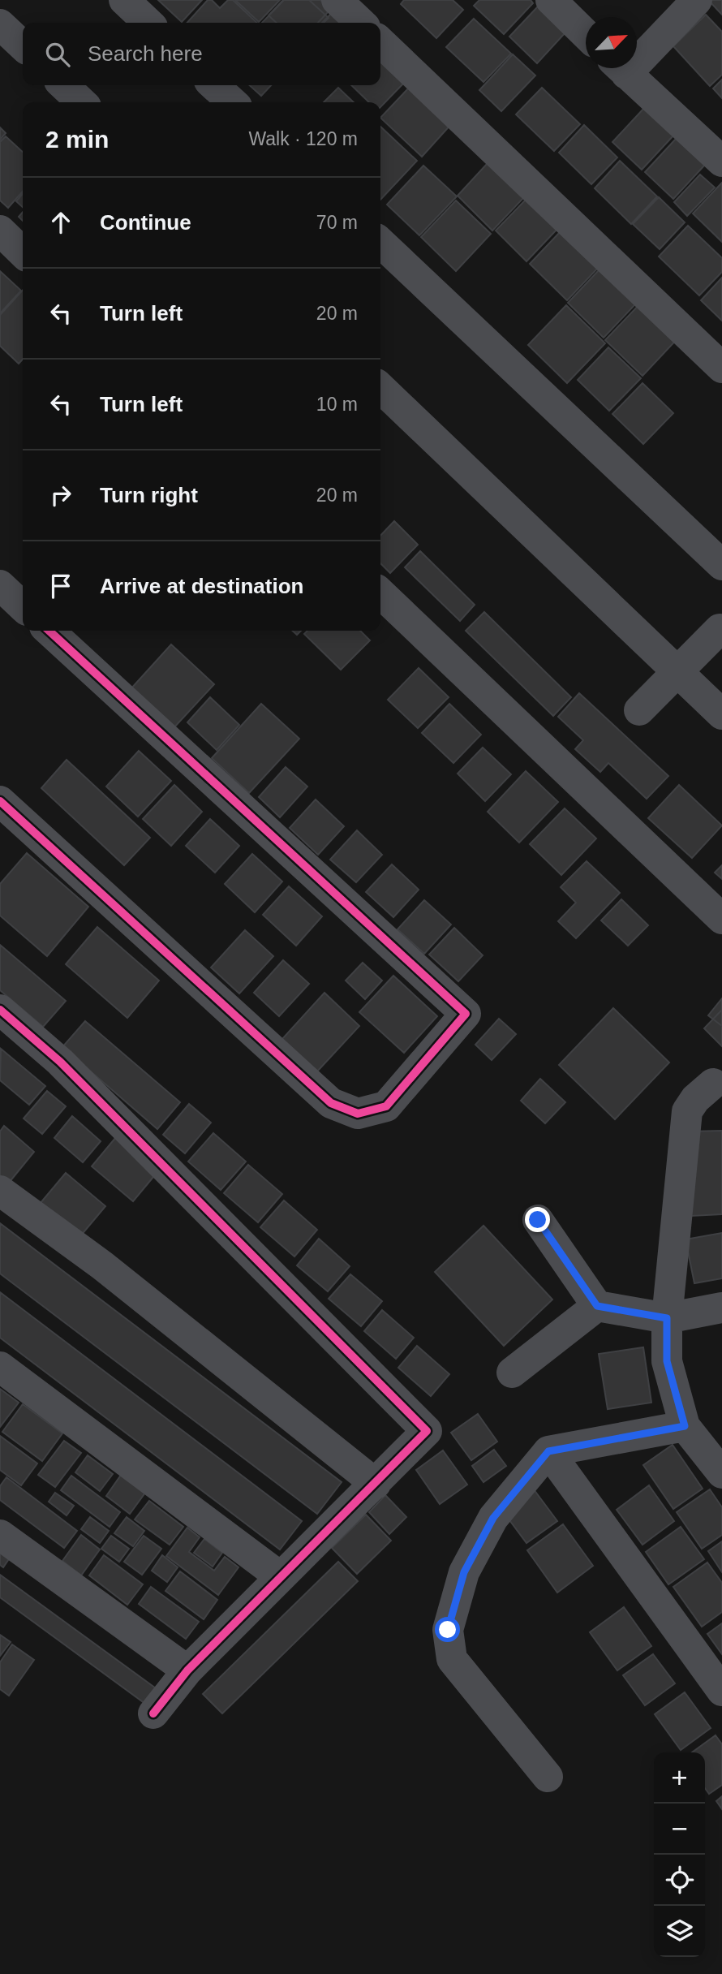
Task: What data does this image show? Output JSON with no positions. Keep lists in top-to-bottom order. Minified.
{"north":"top right","page":{"search":"Search here","heading":["2 min","Walk · 120 m"],"list":[["Continue","70 m"],["Turn left","20 m"],["Turn left","10 m"],["Turn right","20 m"],"Arrive at destination"],"map_buttons":["+","−"]}}
